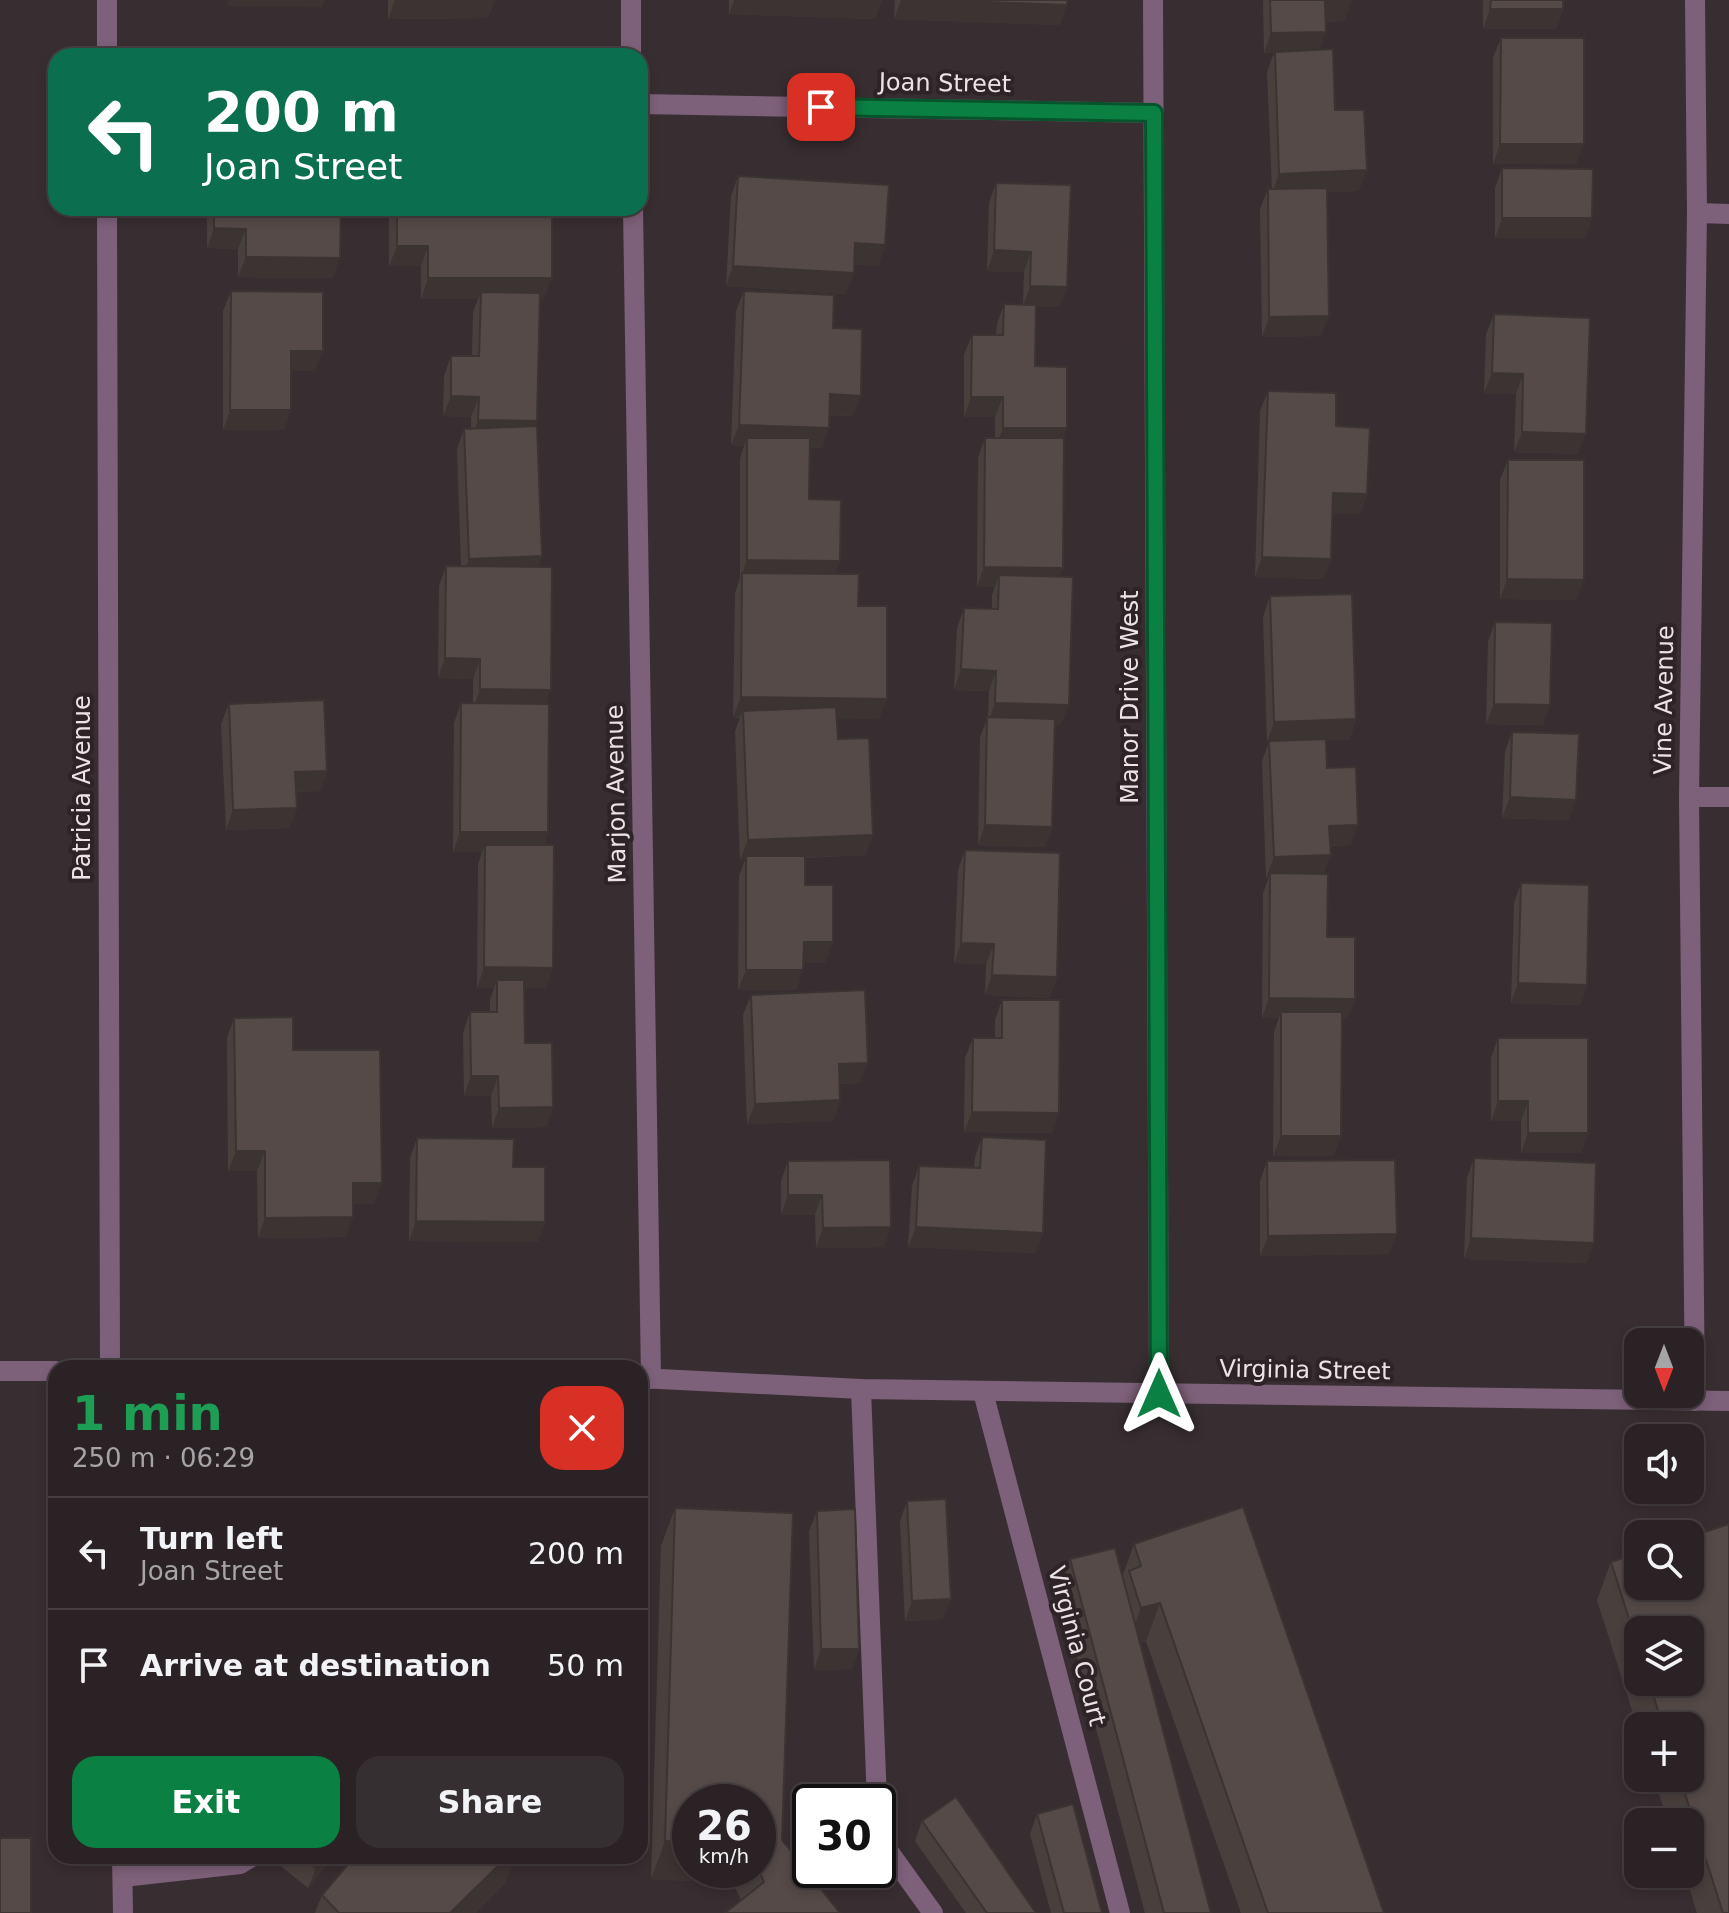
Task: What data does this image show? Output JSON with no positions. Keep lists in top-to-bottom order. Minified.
{"streets":{"street":["Joan Street","Manor Drive West","Vine Avenue","Patricia Avenue","Marjon Avenue","Virginia Street","Virginia Court"]},"crossings":[["Joan Street","Manor Drive West"],["Manor Drive West","Virginia Street"],["Virginia Street","Virginia Court"]],"north":"bottom","page":{"turn":["200 m","Joan Street"],"map_buttons":["+","−"],"heading":["1 min","250 m · 06:29"],"list":[{"name":"Turn left","note":"Joan Street","value":"200 m"},{"name":"Arrive at destination","value":"50 m"}],"buttons":["Exit","Share"],"speed":"26 km/h","limit":"30"}}
